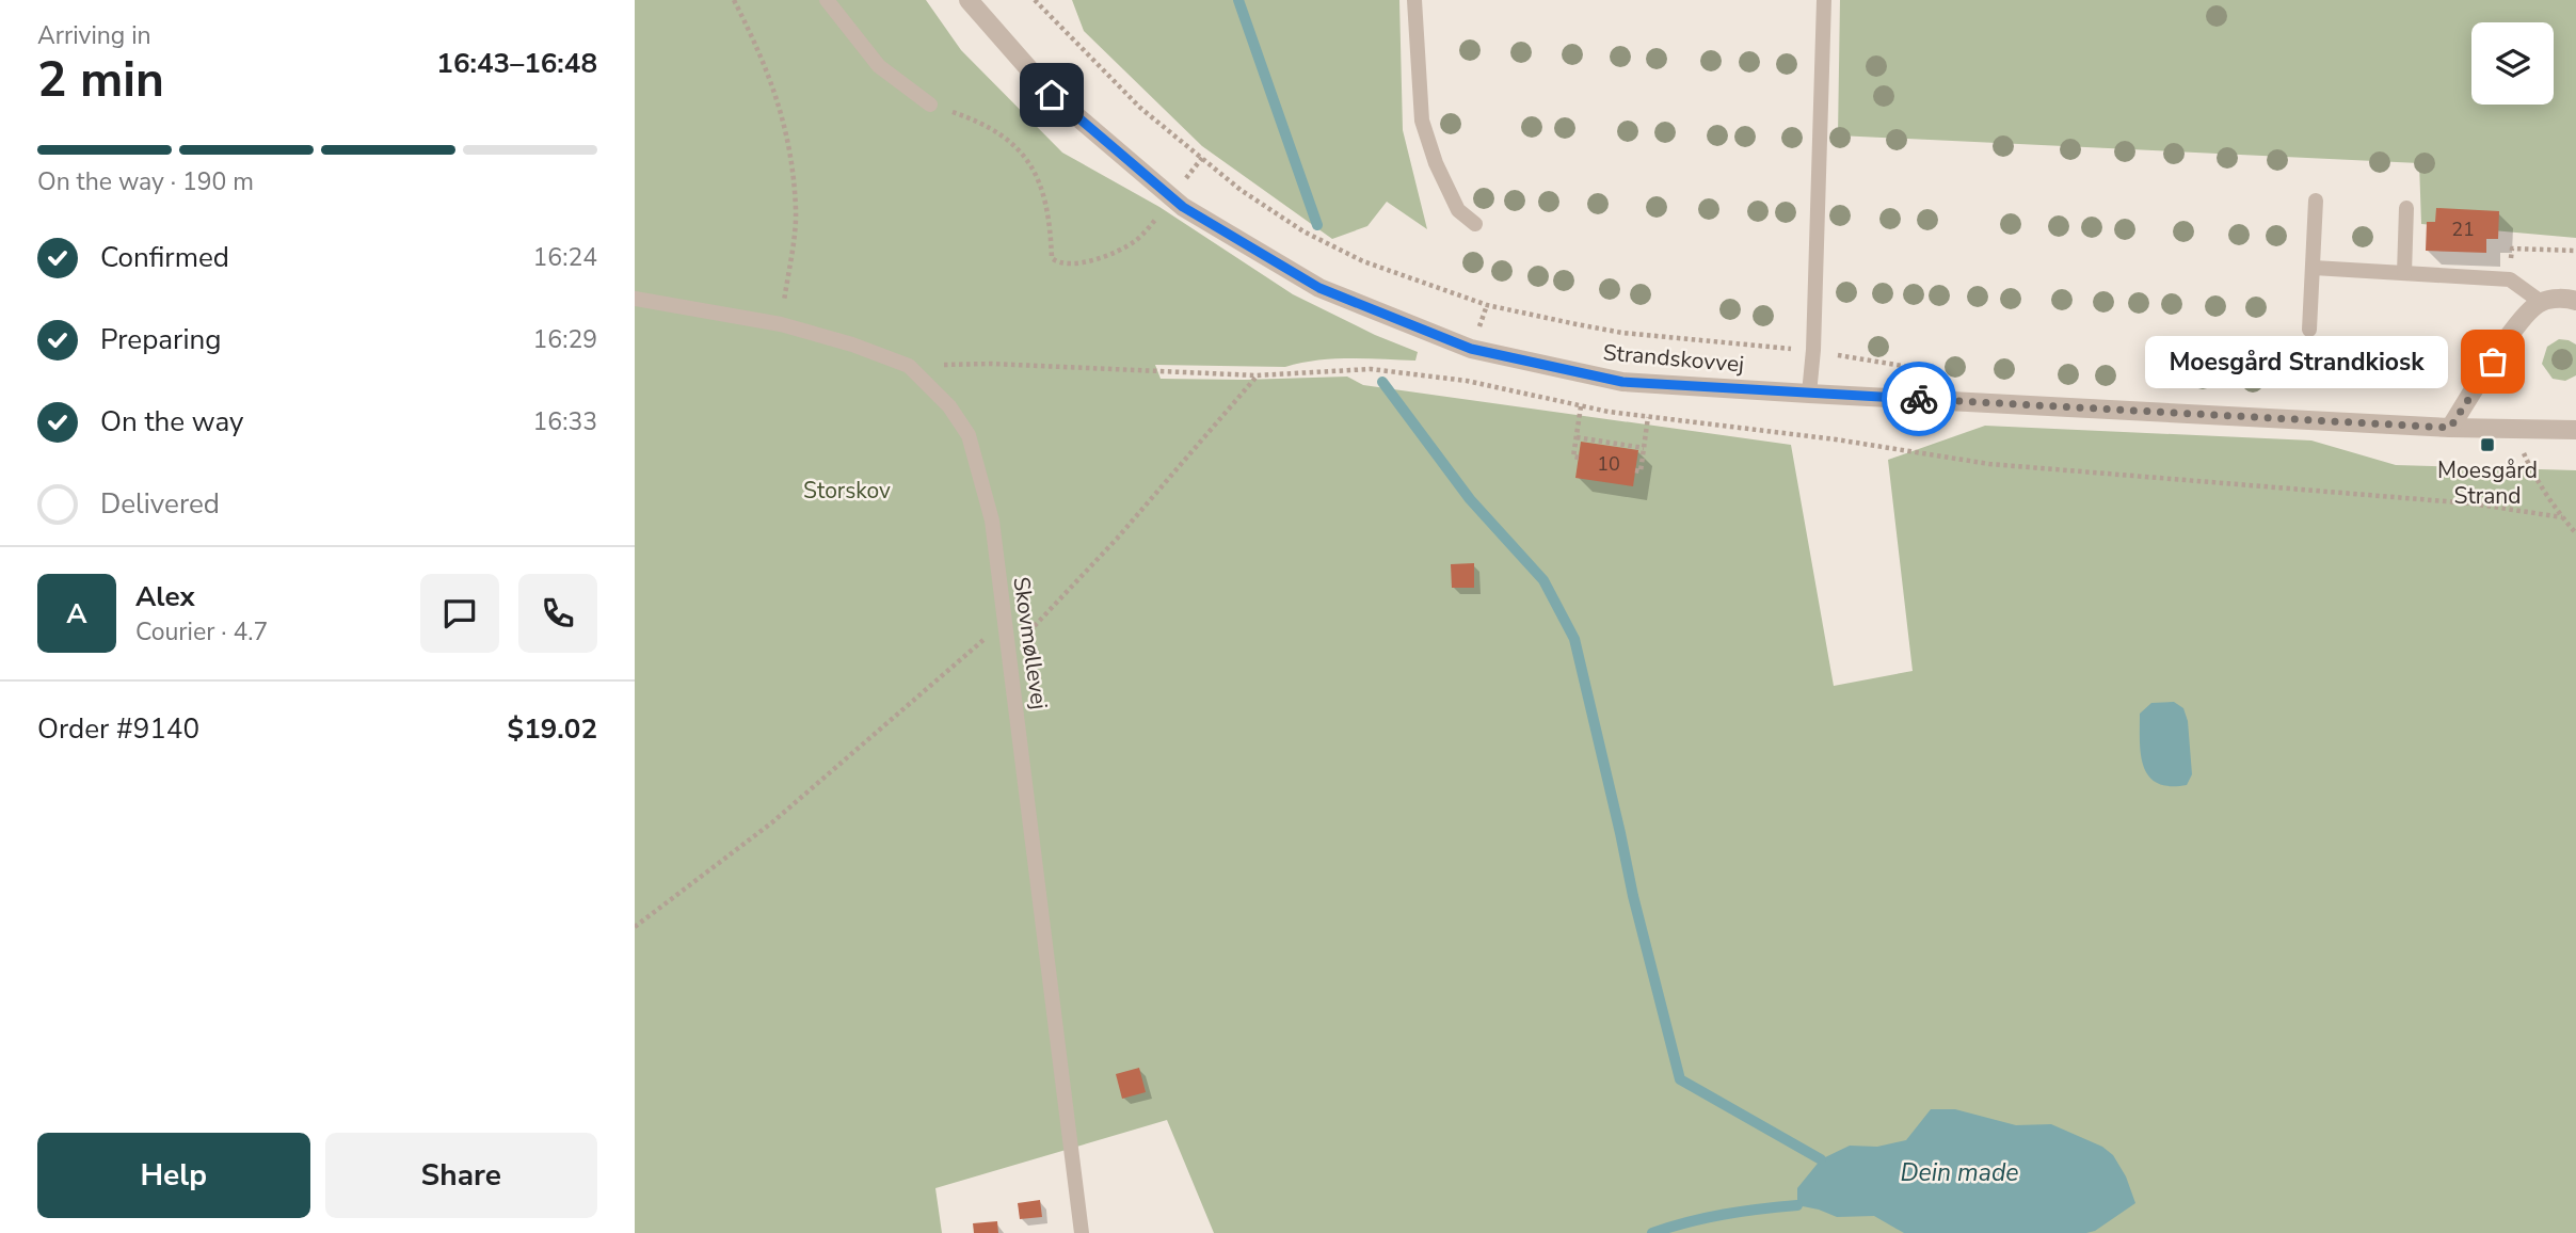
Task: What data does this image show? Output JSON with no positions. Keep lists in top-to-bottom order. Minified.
{"streets":{"street":["Strandskovvej"],"lane":["Skovmøllevej"]},"water":["Dein made"],"parks":["Storskov"],"places":{"other":["Moesgård Strandkiosk"],"transit":["Moesgård Strand"]},"house_numbers":["21","10"],"page":{"heading":["2 min","Arriving in","16:43–16:48"],"panel":["Alex","Courier · 4.7","Order #9140","$19.02"],"bar":"On the way · 190 m","list":[["Confirmed","16:24"],["Preparing","16:29"],["On the way","16:33"],"Delivered"],"bubble":"Moesgård Strandkiosk","round":"A","buttons":["Help","Share"]}}
